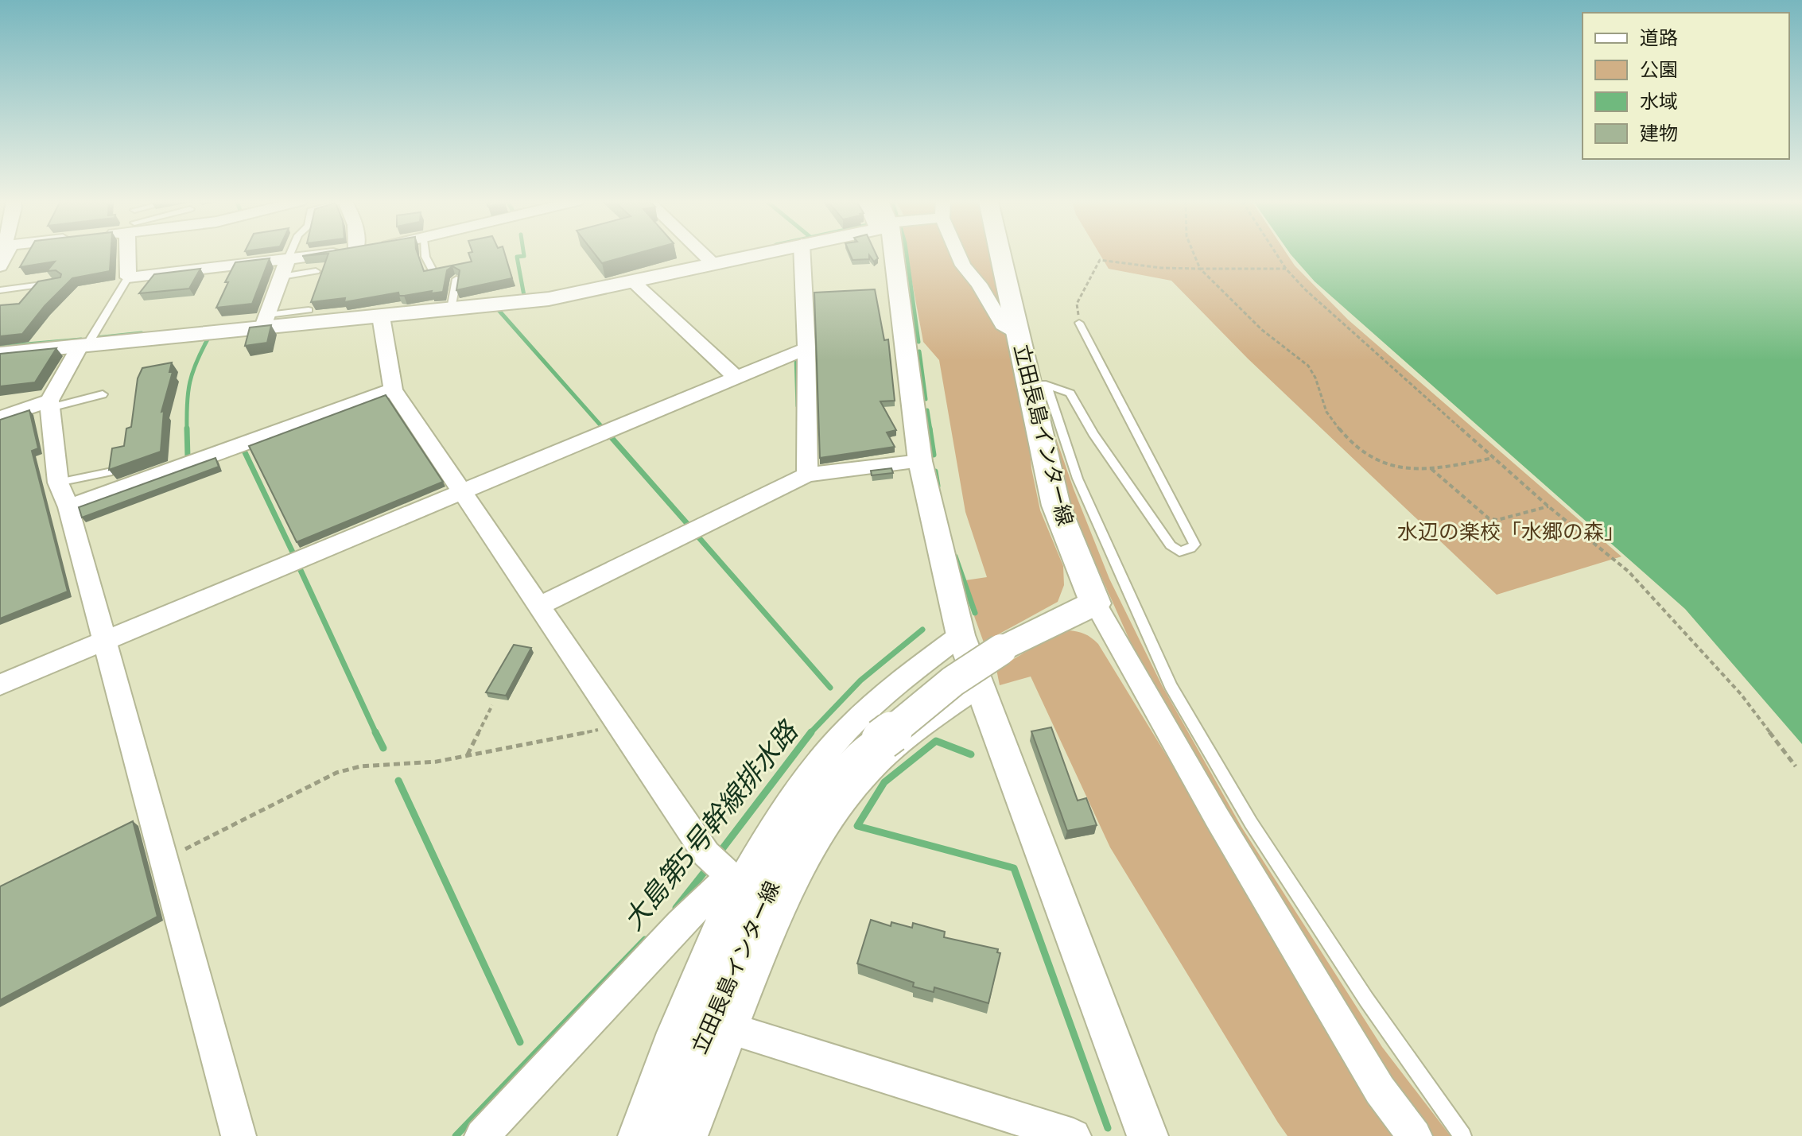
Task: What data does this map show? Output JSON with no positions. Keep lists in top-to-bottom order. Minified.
{"streets":{"main road":["立田長島インター線"]},"water":["大島第5号幹線排水路"],"parks":["水辺の楽校「水郷の森」"],"legend":["道路","公園","水域","建物"]}
